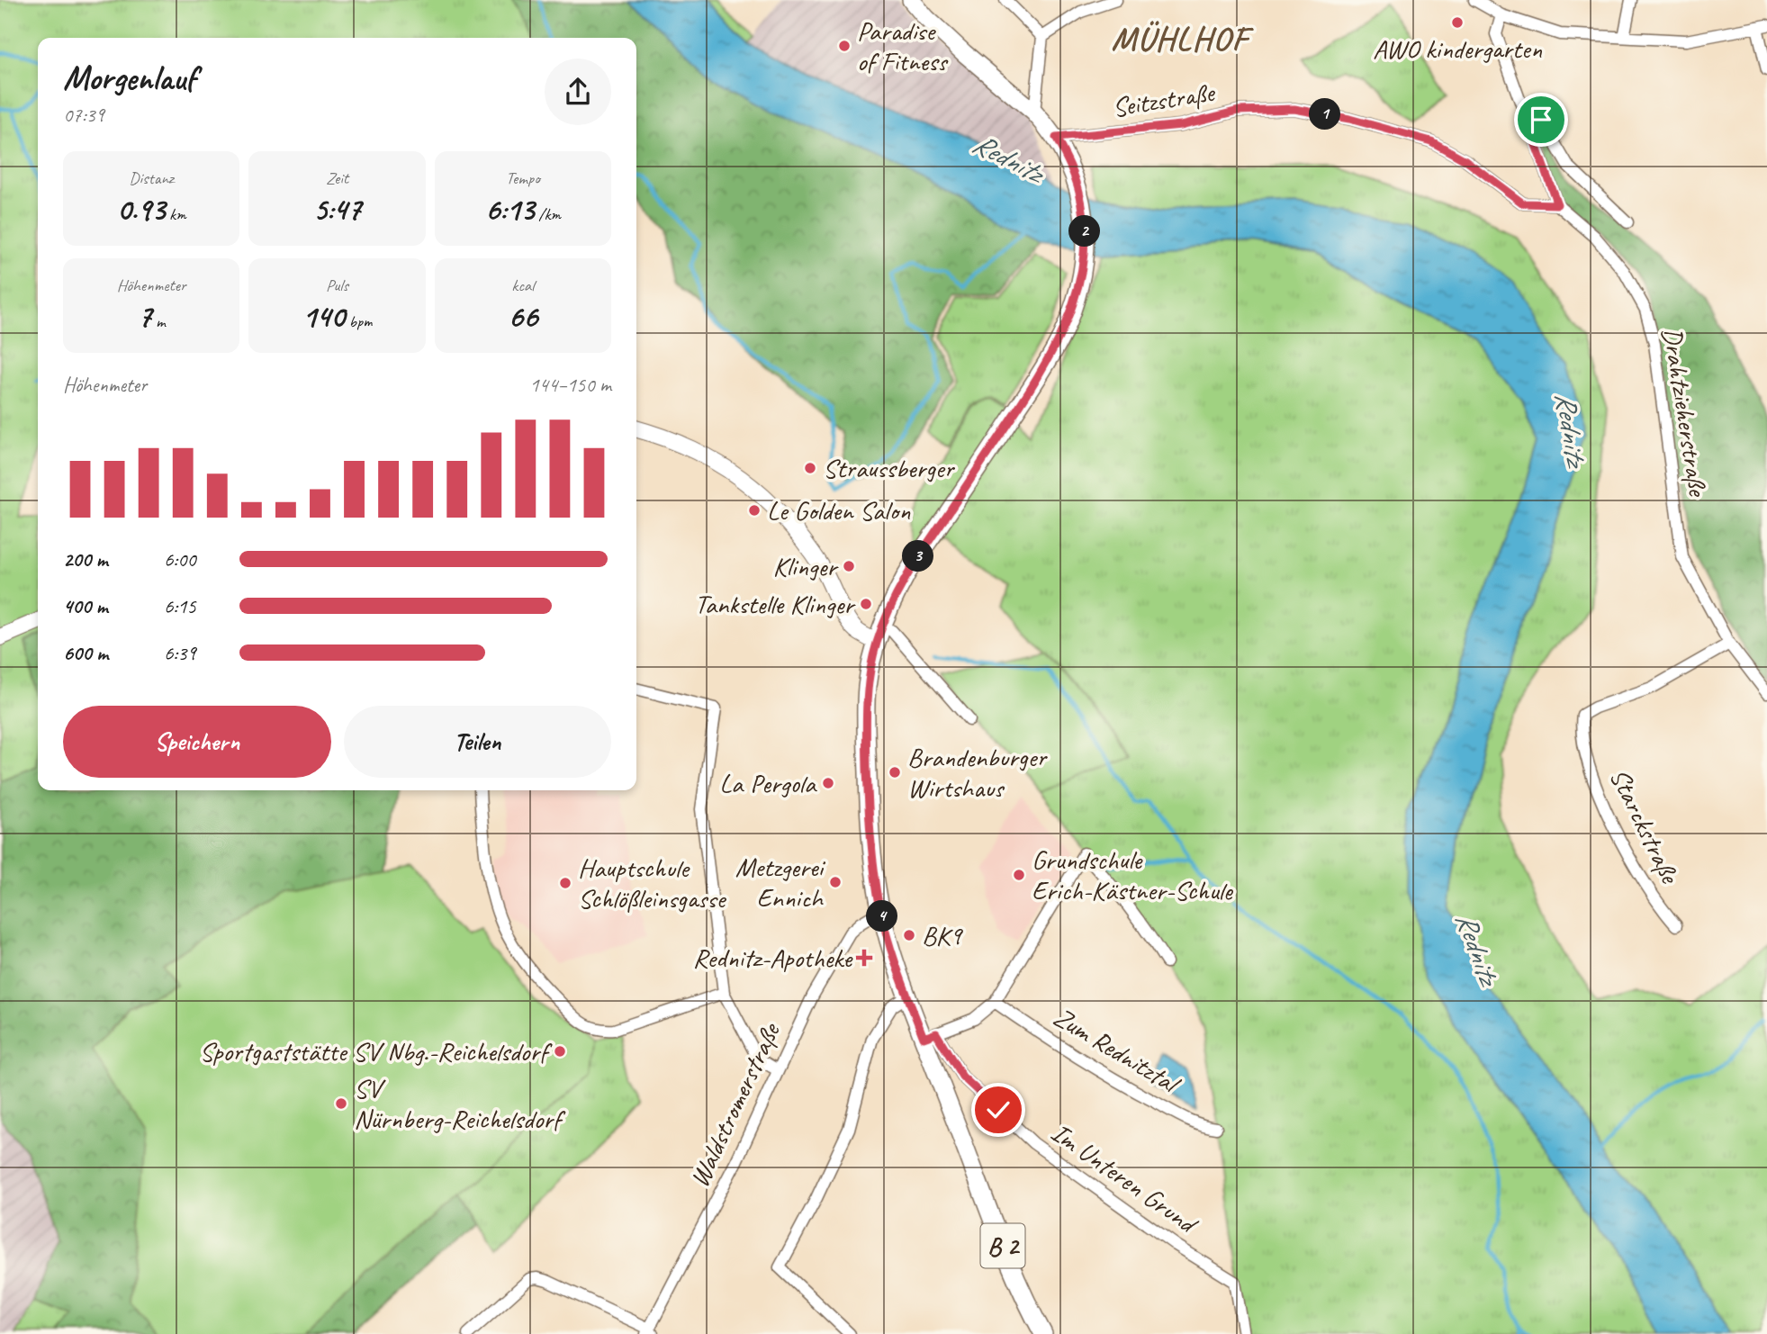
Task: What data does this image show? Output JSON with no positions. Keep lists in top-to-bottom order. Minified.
{"streets":{"main road":["B 2"],"street":["Seitzstraße","Drahtzieherstraße","Starckstraße","Zum Rednitztal","Waldstromerstraße","Im Unteren Grund"]},"crossings":[["Seitzstraße","Drahtzieherstraße"],["Seitzstraße","B 2"],["Drahtzieherstraße","Starckstraße"],["Waldstromerstraße","B 2"],["Im Unteren Grund","B 2"]],"districts":["MÜHLHOF"],"water":["Rednitz"],"places":{"other":["AWO kindergarten","Paradise of Fitness","Straussberger","Le Golden Salon","Klinger","Tankstelle Klinger","Brandenburger Wirtshaus","La Pergola","Grundschule Erich-Kästner-Schule","Metzgerei Ennich","Hauptschule Schlößleinsgasse","BK9","Sportgaststätte SV Nbg.-Reichelsdorf","SV Nürnberg-Reichelsdorf"],"health":["Rednitz-Apotheke"]},"page":{"heading":["Morgenlauf","07:39"],"pins":["1","2","3","4"],"stats":[["Distanz","0.93 km"],["Zeit","5:47"],["Tempo","6:13 /km"],["Höhenmeter","7 m"],["Puls","140 bpm"],["kcal","66"]],"chart":["Höhenmeter","144–150 m"],"list":[{"name":"200 m","note":"6:00"},{"name":"400 m","note":"6:15"},{"name":"600 m","note":"6:39"}],"buttons":["Speichern","Teilen"]}}
